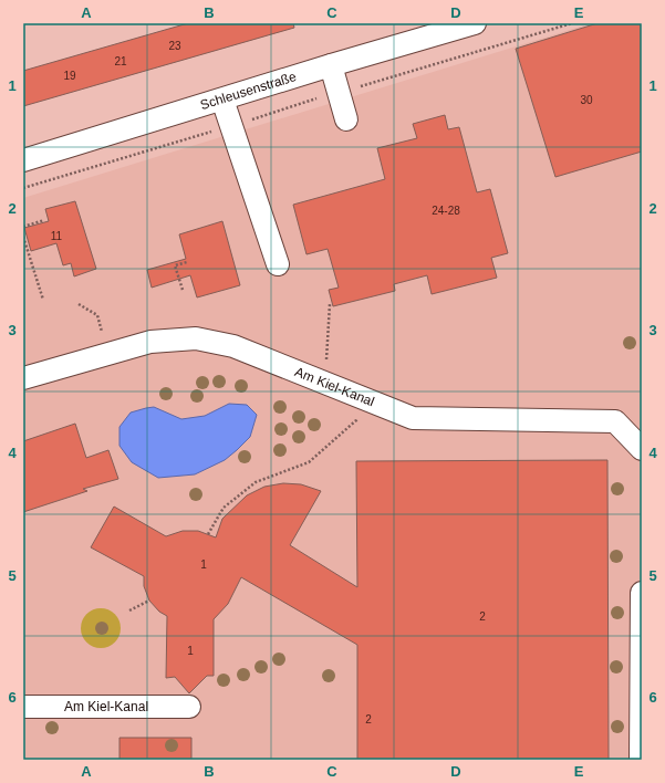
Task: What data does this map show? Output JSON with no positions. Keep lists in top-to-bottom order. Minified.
{"streets":{"street":["Schleusenstraße","Am Kiel-Kanal"]},"house_numbers":["23","21","19","30","24-28","11","1","2","1","2"],"grid":{"columns":["A","B","C","D","E"],"rows":["1","2","3","4","5","6"]}}
